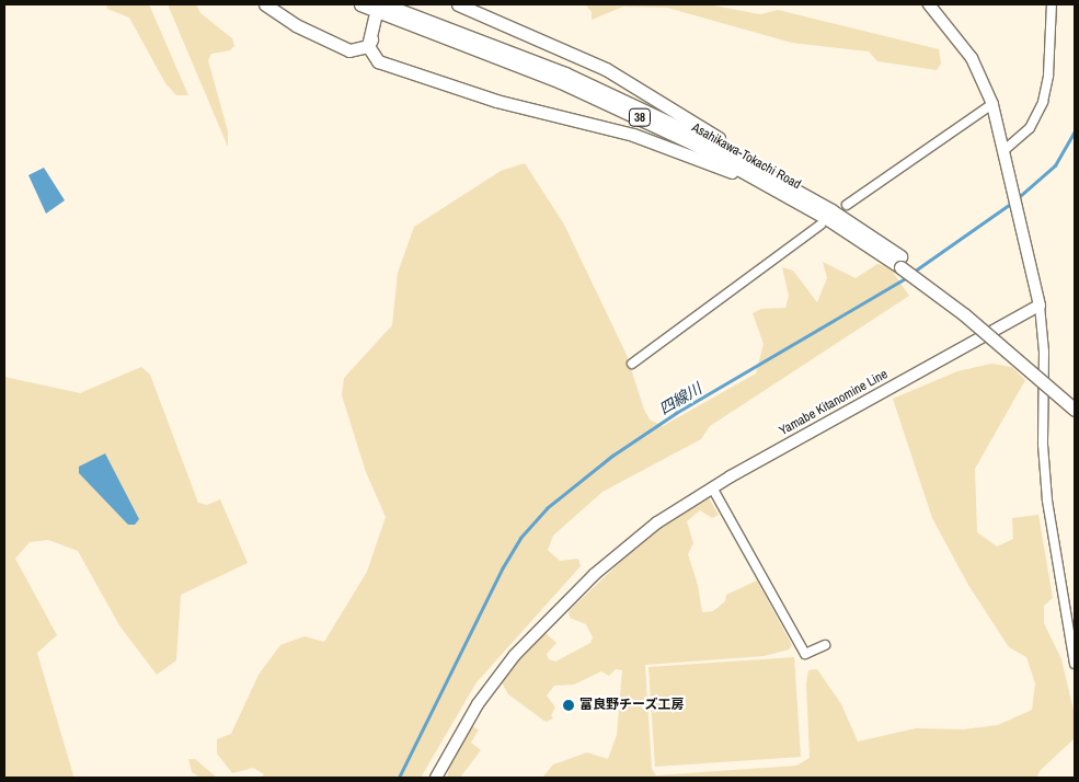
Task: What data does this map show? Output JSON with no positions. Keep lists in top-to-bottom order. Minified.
{"streets":{"highway":["38","Asahikawa-Tokachi Road"],"main road":["Yamabe Kitanomine Line"]},"crossings":[["38","Asahikawa-Tokachi Road"]],"water":["四線川"],"places":["富良野チーズ工房"]}
